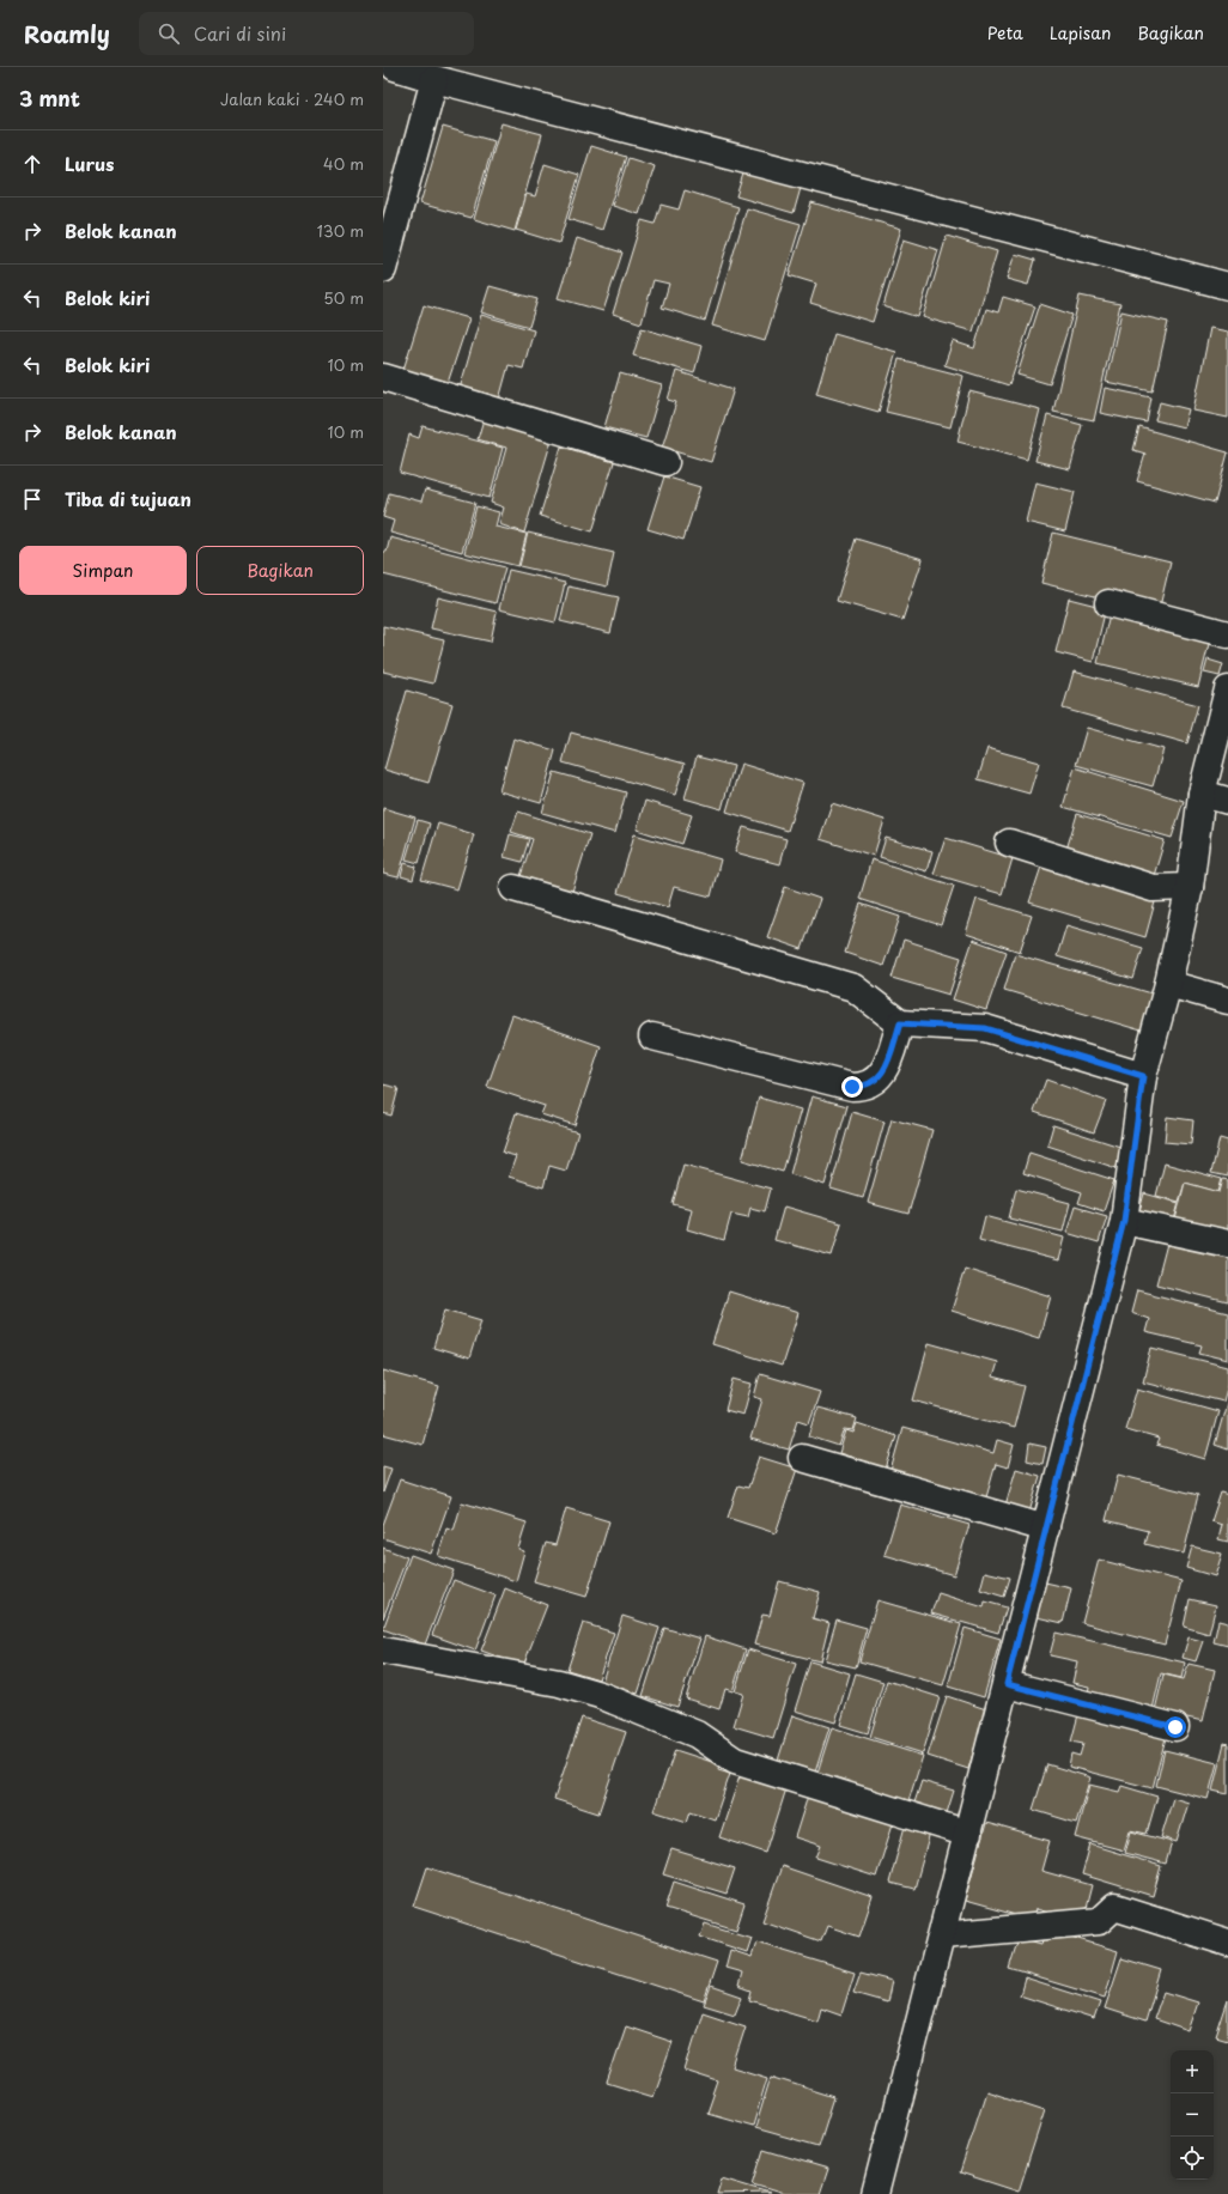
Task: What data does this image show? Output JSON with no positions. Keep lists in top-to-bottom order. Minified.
{"page":{"header":"Roamly","search":"Cari di sini","nav":["Peta","Lapisan","Bagikan"],"heading":["3 mnt","Jalan kaki · 240 m"],"list":[["Lurus","40 m"],["Belok kanan","130 m"],["Belok kiri","50 m"],["Belok kiri","10 m"],["Belok kanan","10 m"],"Tiba di tujuan"],"buttons":["Simpan","Bagikan"],"map_buttons":["+","−"]}}
